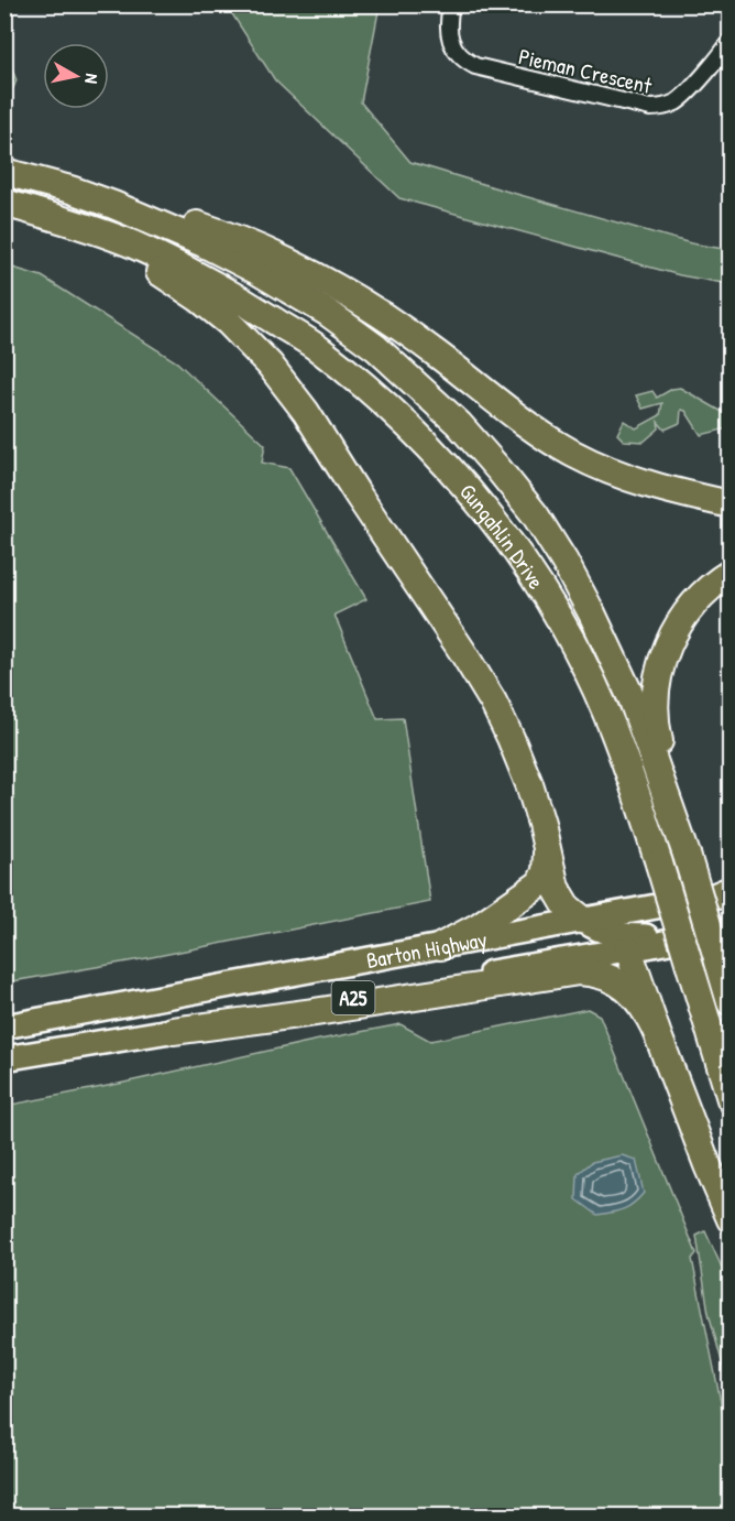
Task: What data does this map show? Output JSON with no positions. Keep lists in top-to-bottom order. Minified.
{"streets":{"highway":["Gungahlin Drive","Barton Highway","A25"],"street":["Pieman Crescent"]},"north":"right"}
